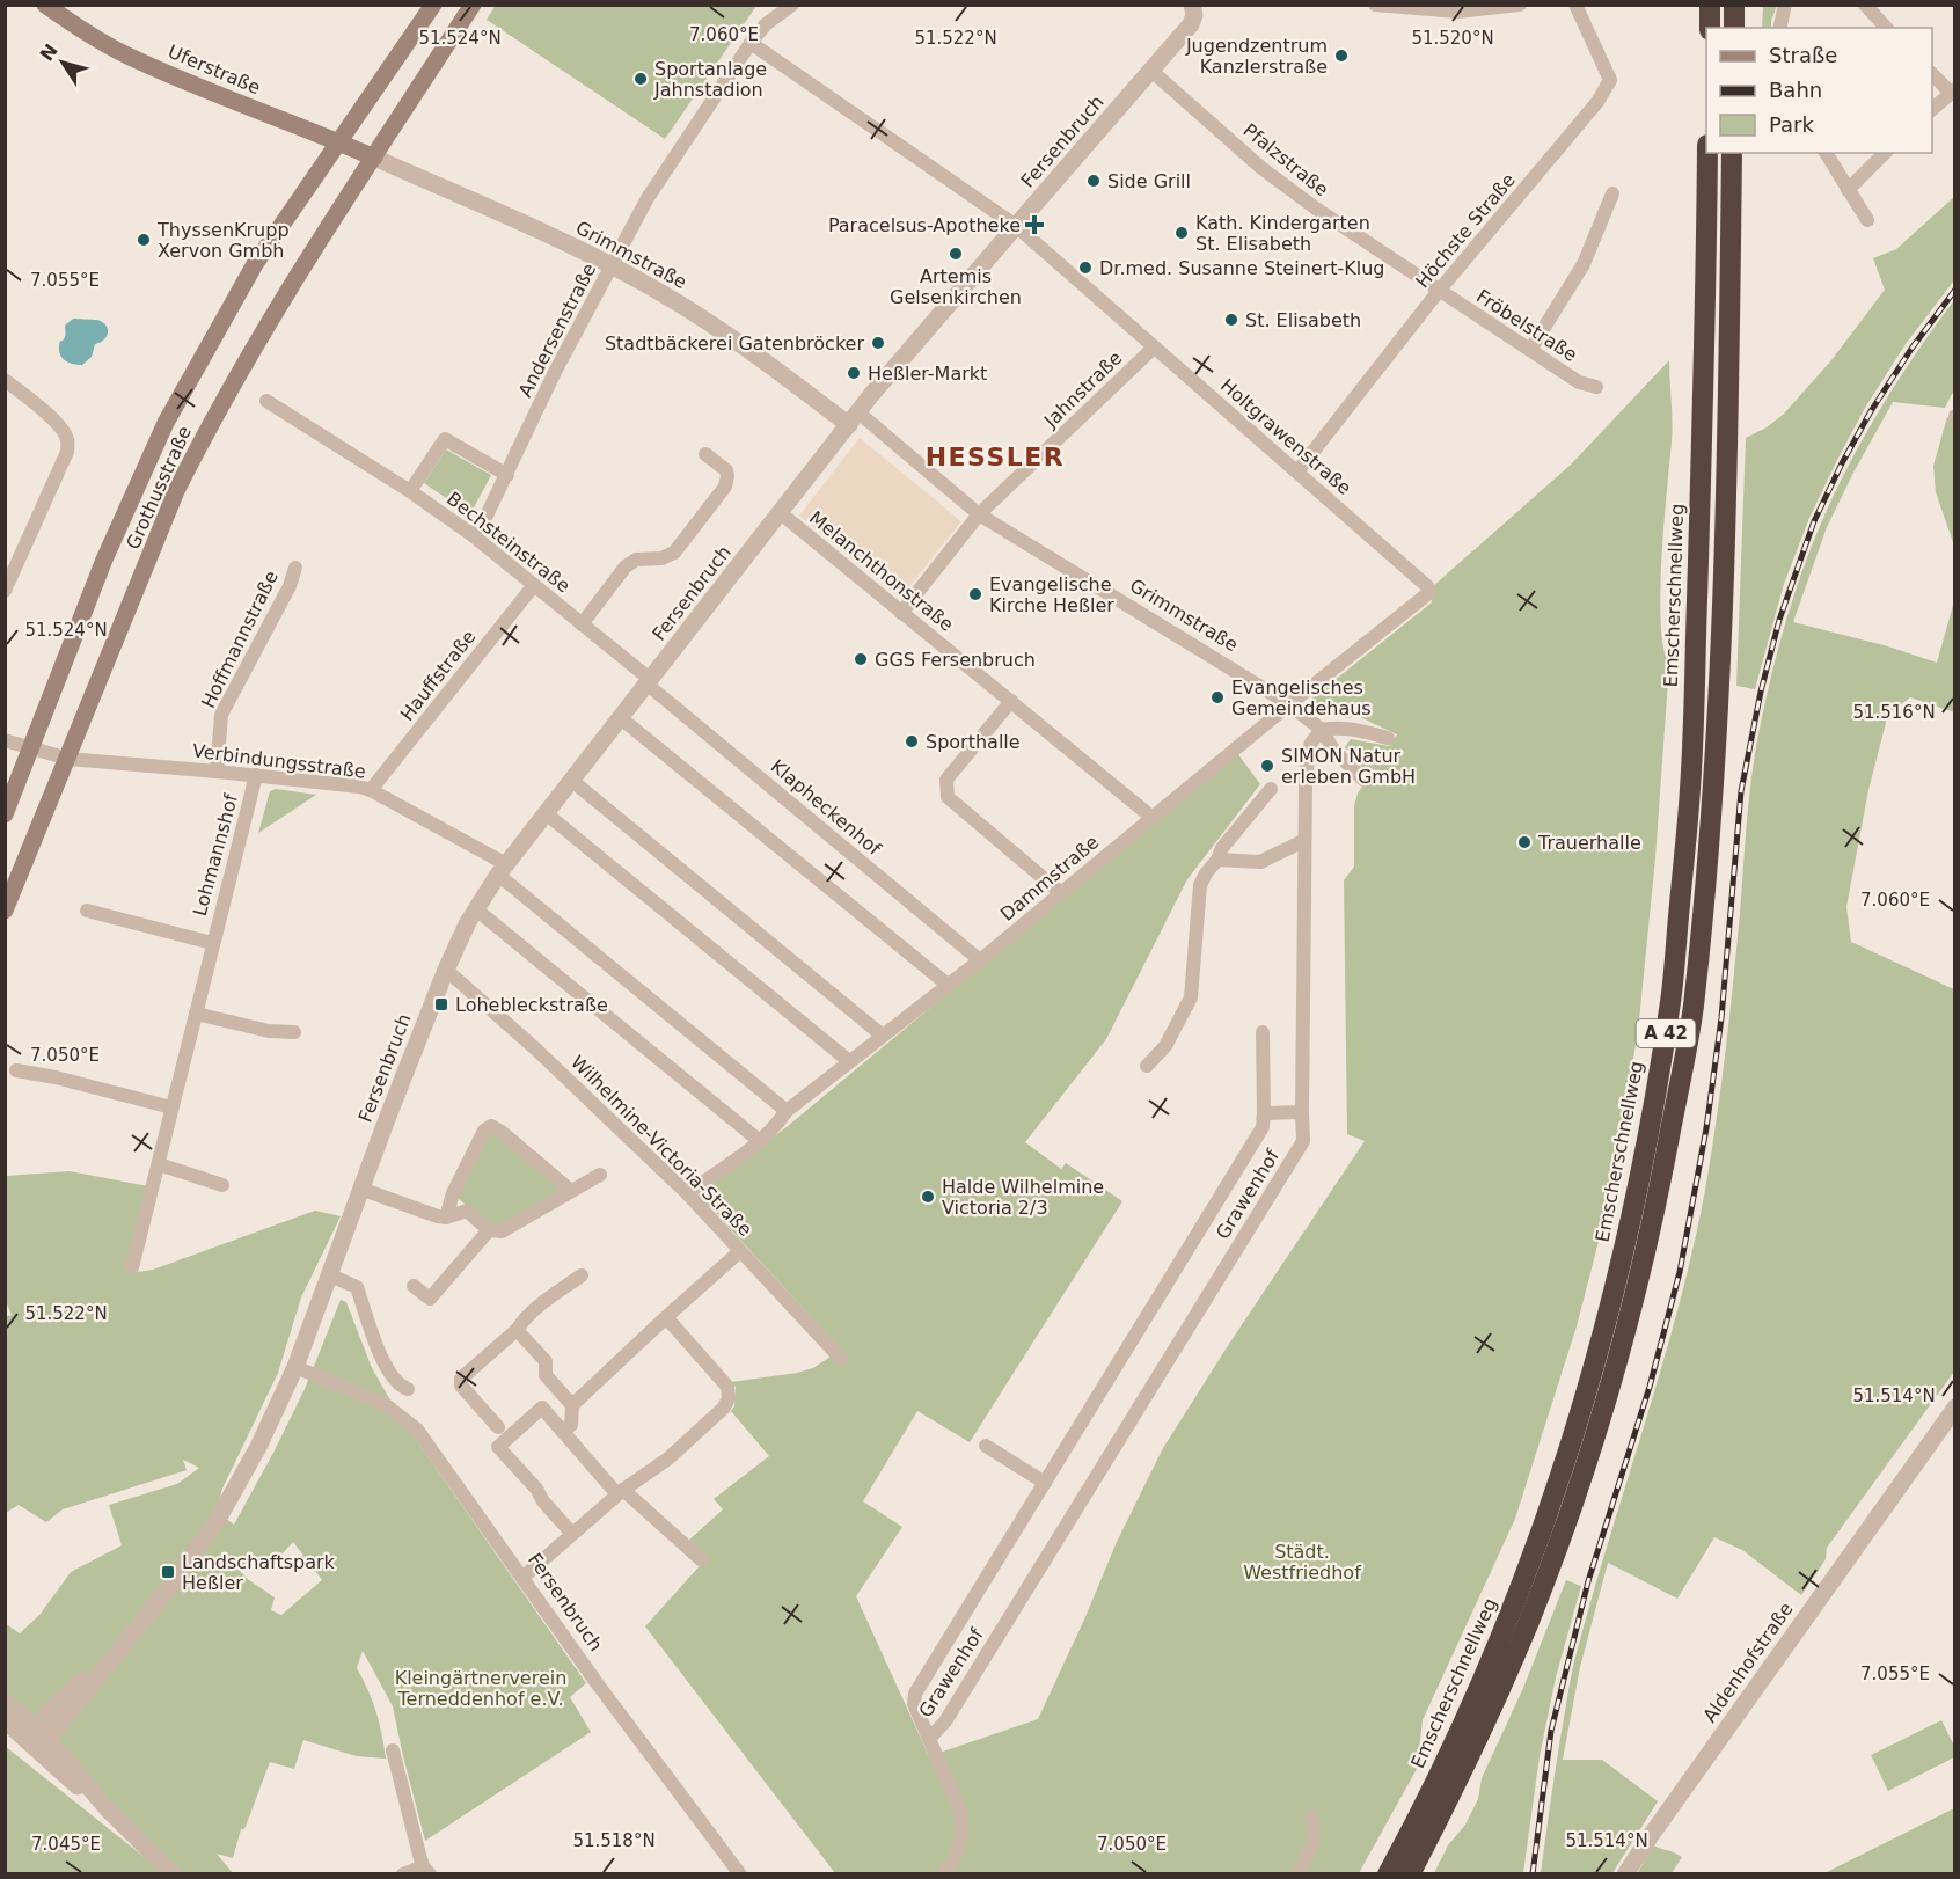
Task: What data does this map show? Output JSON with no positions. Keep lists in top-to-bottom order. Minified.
{"streets":{"highway":["Emscherschnellweg","A 42"],"main road":["Uferstraße","Grothusstraße"],"street":["Fersenbruch","Pfalzstraße","Höchste Straße","Grimmstraße","Fröbelstraße","Andersenstraße","Jahnstraße","Holtgrawenstraße","Bechsteinstraße","Melanchthonstraße","Hoffmannstraße","Hauffstraße","Verbindungsstraße","Klapheckenhof","Lohmannshof","Dammstraße","Wilhelmine-Victoria-Straße","Grawenhof","Aldenhofstraße"]},"crossings":[["Uferstraße","Grimmstraße"],["Uferstraße","Grothusstraße"],["Fersenbruch","Pfalzstraße"],["Fersenbruch","Grimmstraße"],["Fersenbruch","Holtgrawenstraße"],["Fersenbruch","Bechsteinstraße"],["Fersenbruch","Melanchthonstraße"],["Fersenbruch","Verbindungsstraße"],["Fersenbruch","Klapheckenhof"],["Fersenbruch","Wilhelmine-Victoria-Straße"],["Pfalzstraße","Höchste Straße"],["Pfalzstraße","Fröbelstraße"],["Höchste Straße","Fröbelstraße"],["Höchste Straße","Holtgrawenstraße"],["Grimmstraße","Andersenstraße"],["Grimmstraße","Jahnstraße"],["Grimmstraße","Grothusstraße"],["Grimmstraße","Dammstraße"],["Grimmstraße","Grawenhof"],["Andersenstraße","Holtgrawenstraße"],["Andersenstraße","Bechsteinstraße"],["Jahnstraße","Holtgrawenstraße"],["Jahnstraße","Melanchthonstraße"],["Holtgrawenstraße","Dammstraße"],["Grothusstraße","Verbindungsstraße"],["Bechsteinstraße","Hauffstraße"],["Bechsteinstraße","Klapheckenhof"],["Melanchthonstraße","Dammstraße"],["Hoffmannstraße","Verbindungsstraße"],["Hauffstraße","Verbindungsstraße"],["Verbindungsstraße","Lohmannshof"],["Klapheckenhof","Dammstraße"],["Dammstraße","Wilhelmine-Victoria-Straße"]],"districts":["HESSLER"],"parks":["Städt. Westfriedhof","Kleingärtnerverein Terneddenhof e.V."],"places":{"other":["Jugendzentrum Kanzlerstraße","Sportanlage Jahnstadion","Side Grill","Kath. Kindergarten St. Elisabeth","ThyssenKrupp Xervon Gmbh","Artemis Gelsenkirchen","Dr.med. Susanne Steinert-Klug","St. Elisabeth","Stadtbäckerei Gatenbröcker","Heßler-Markt","Evangelische Kirche Heßler","GGS Fersenbruch","Evangelisches Gemeindehaus","Sporthalle","SIMON Natur erleben GmbH","Trauerhalle","Halde Wilhelmine Victoria 2/3"],"health":["Paracelsus-Apotheke"],"transit":["Lohebleckstraße","Landschaftspark Heßler"]},"legend":["Straße","Bahn","Park"],"north":"top left","coordinates":["7.060°E","51.520°N","51.524°N","51.522°N","7.055°E","51.516°N","7.050°E","51.514°N","51.518°N","7.045°E"]}
